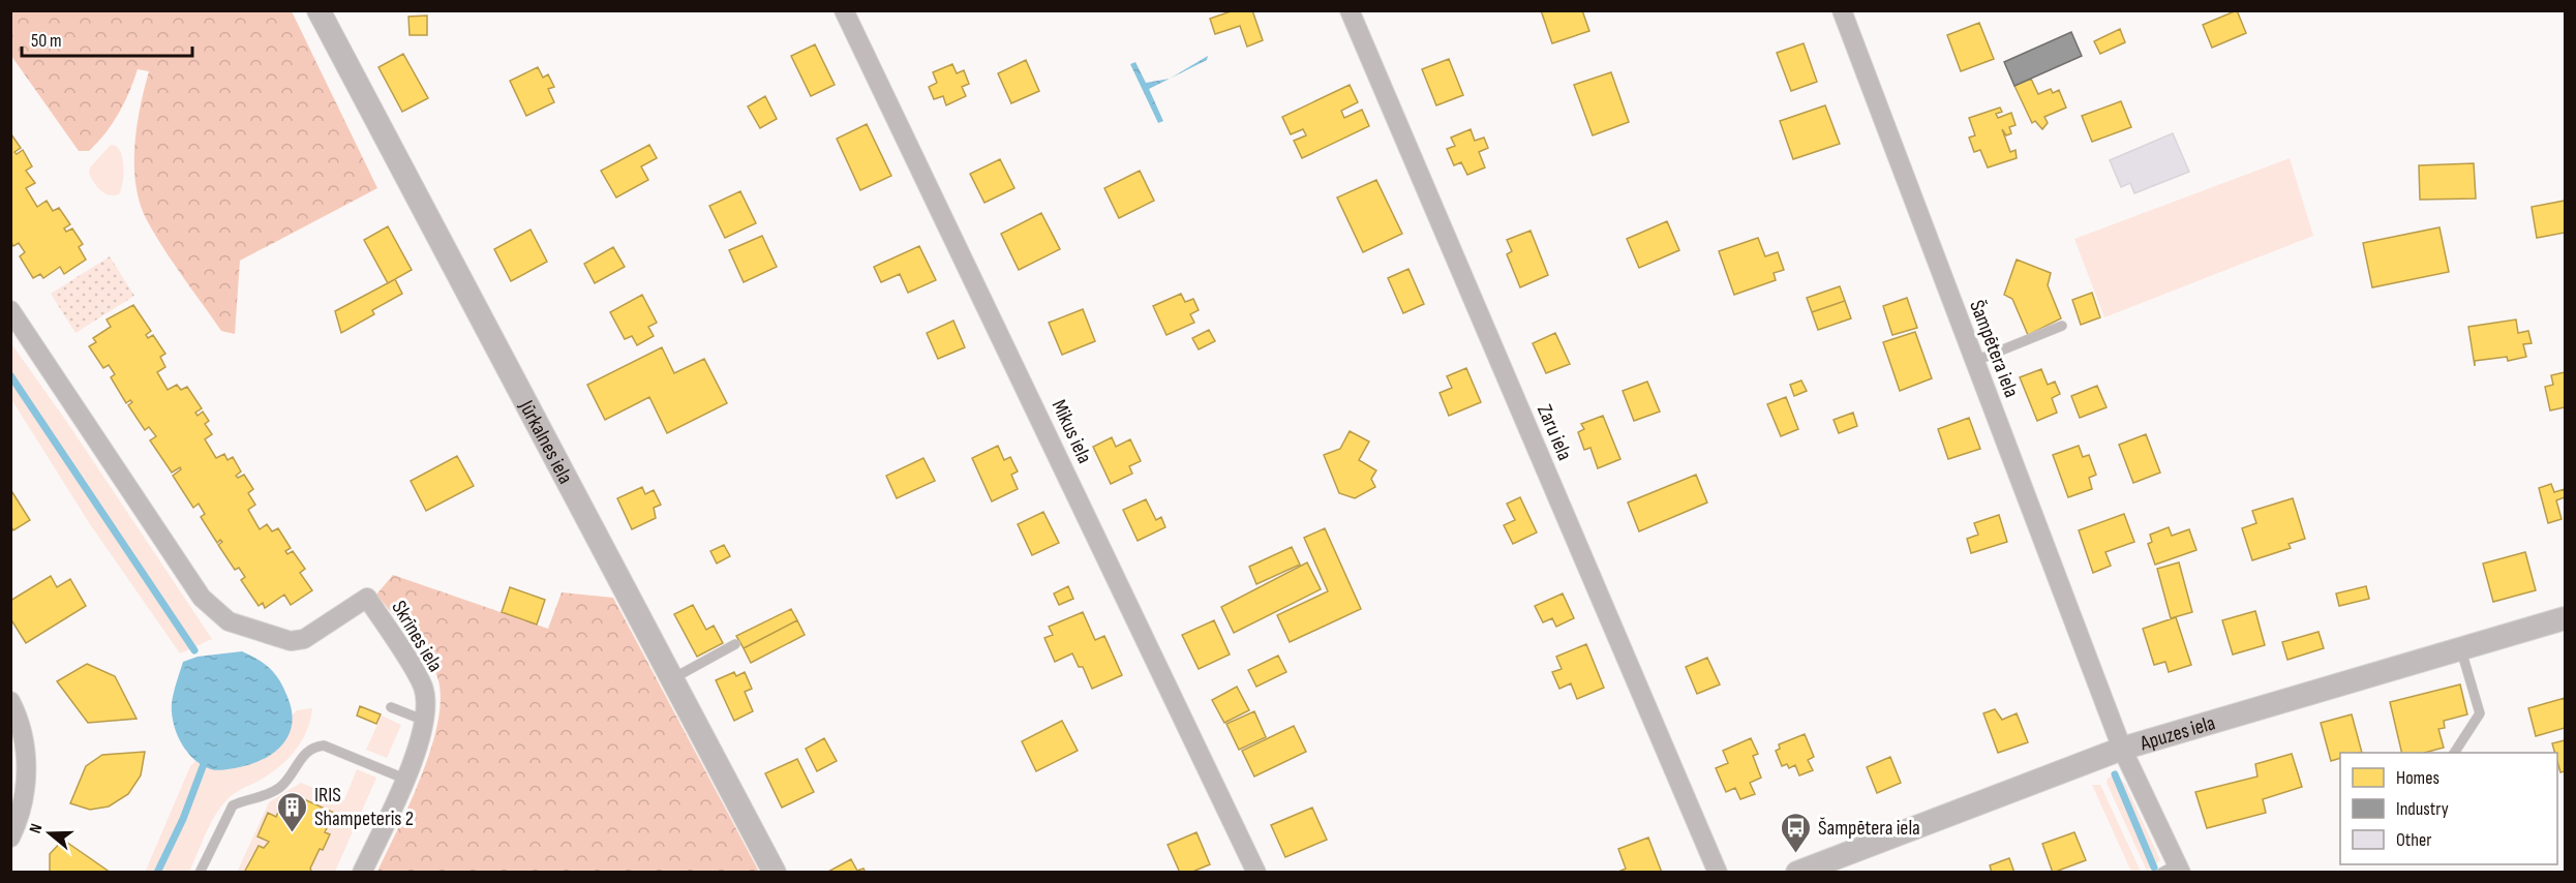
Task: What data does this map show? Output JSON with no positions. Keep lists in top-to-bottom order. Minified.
{"streets":{"street":["Šampētera iela","Mikus iela","Zaru iela","Jūrkalnes iela","Skrīnes iela","Apuzes iela"]},"crossings":[["Šampētera iela","Apuzes iela"]],"places":{"building":["IRIS Shampeteris 2"],"bus stop":["Šampētera iela"]},"legend":["Homes","Industry","Other"],"scale_bar":"50 m","north":"left"}
